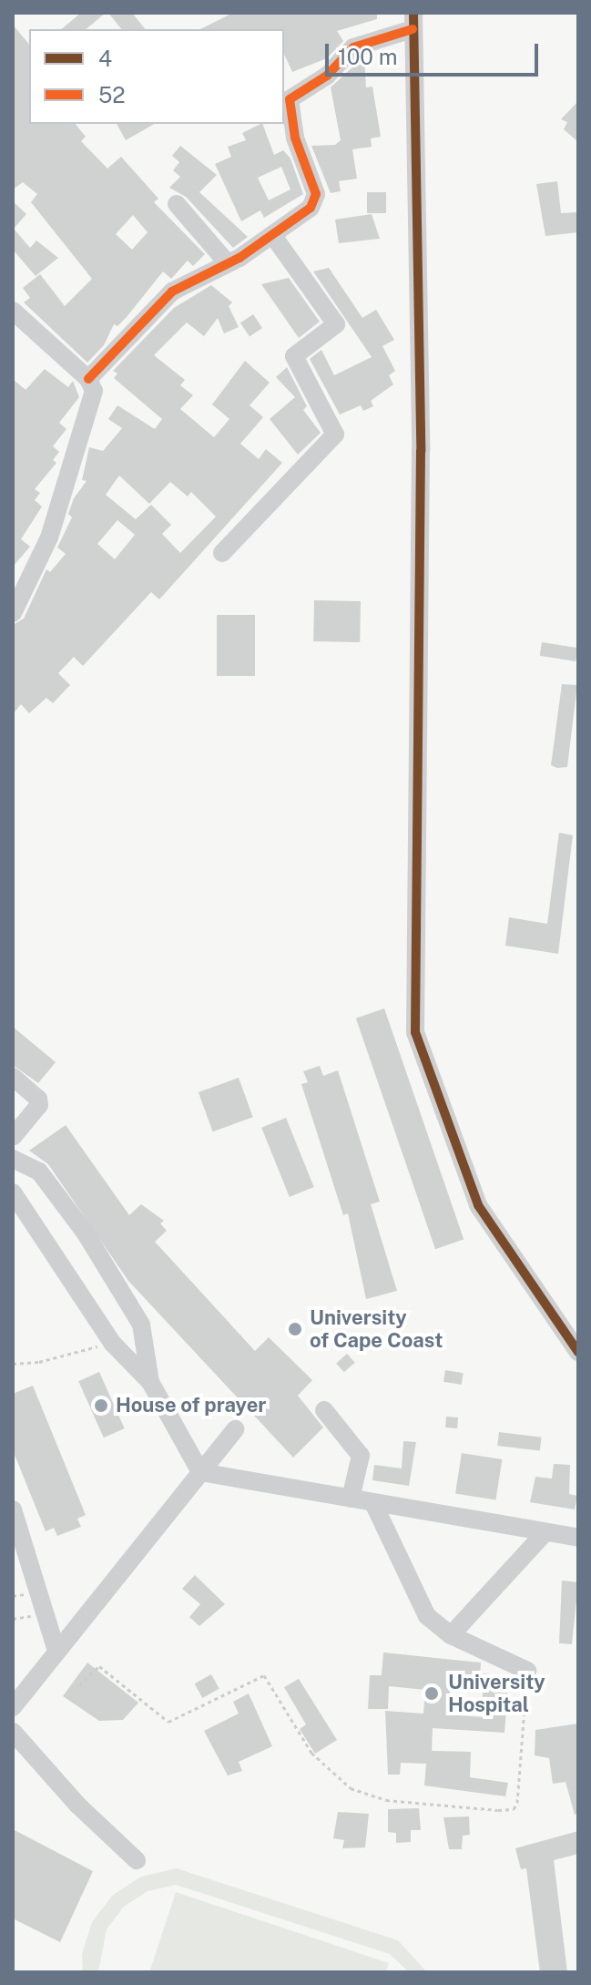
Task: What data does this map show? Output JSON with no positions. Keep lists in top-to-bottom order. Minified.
{"places":["University of Cape Coast","House of prayer","University Hospital"],"lines":["transit line 4","transit line 52"],"legend":["4","52"],"scale_bar":"100 m"}
